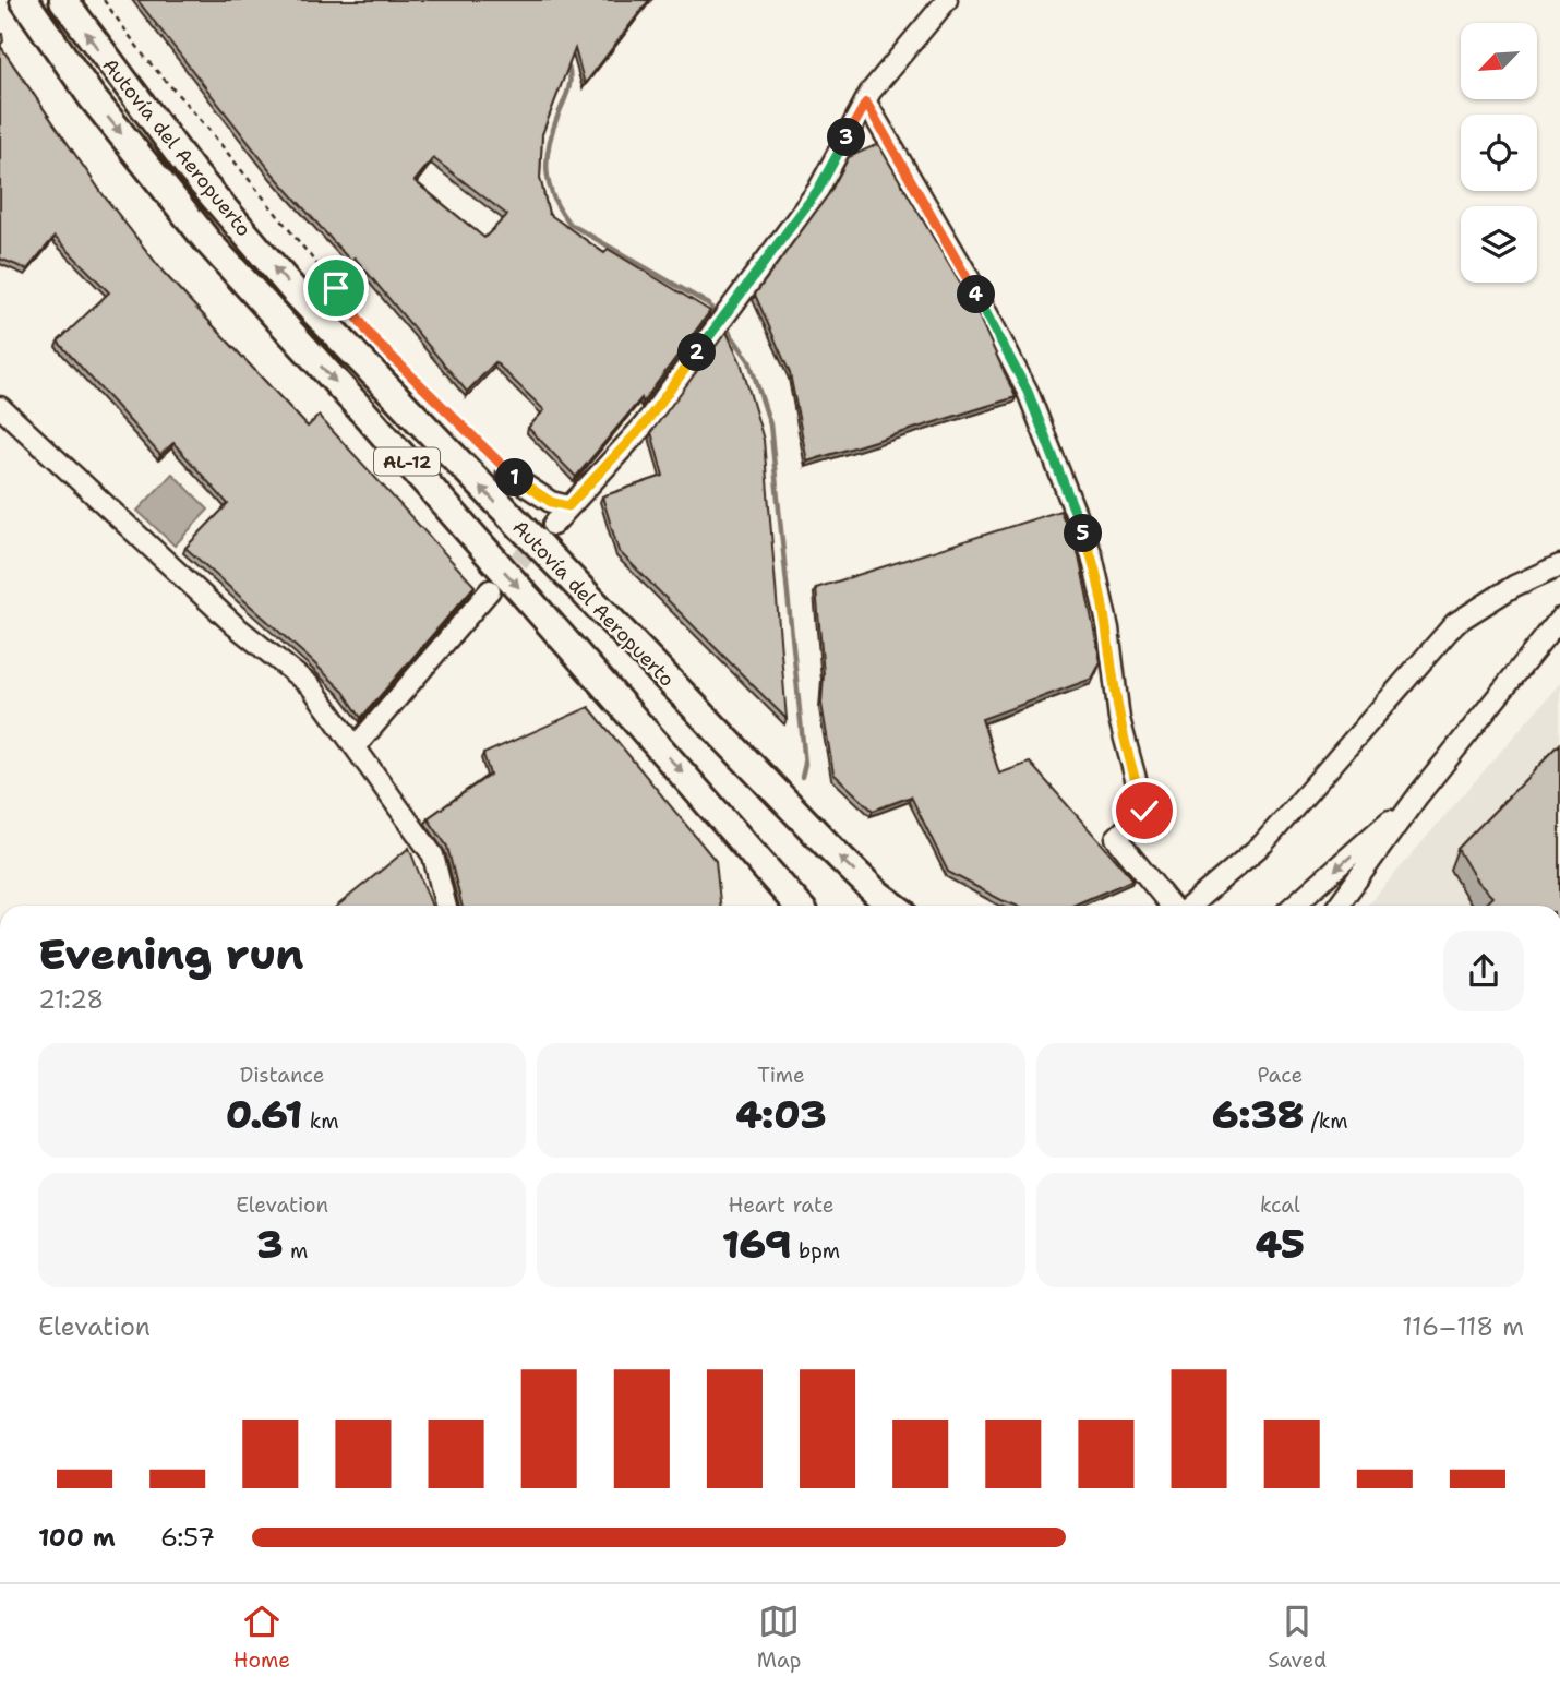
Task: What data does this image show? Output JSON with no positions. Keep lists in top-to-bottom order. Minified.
{"streets":{"highway":["Autovía del Aeropuerto","AL-12"]},"north":"bottom left","page":{"pins":["3","4","2","1","5"],"heading":["Evening run","21:28"],"stats":[["Distance","0.61 km"],["Time","4:03"],["Pace","6:38 /km"],["Elevation","3 m"],["Heart rate","169 bpm"],["kcal","45"]],"chart":["Elevation","116–118 m"],"list":[{"name":"100 m","note":"6:57"}],"tabs":["Home","Map","Saved"]}}
